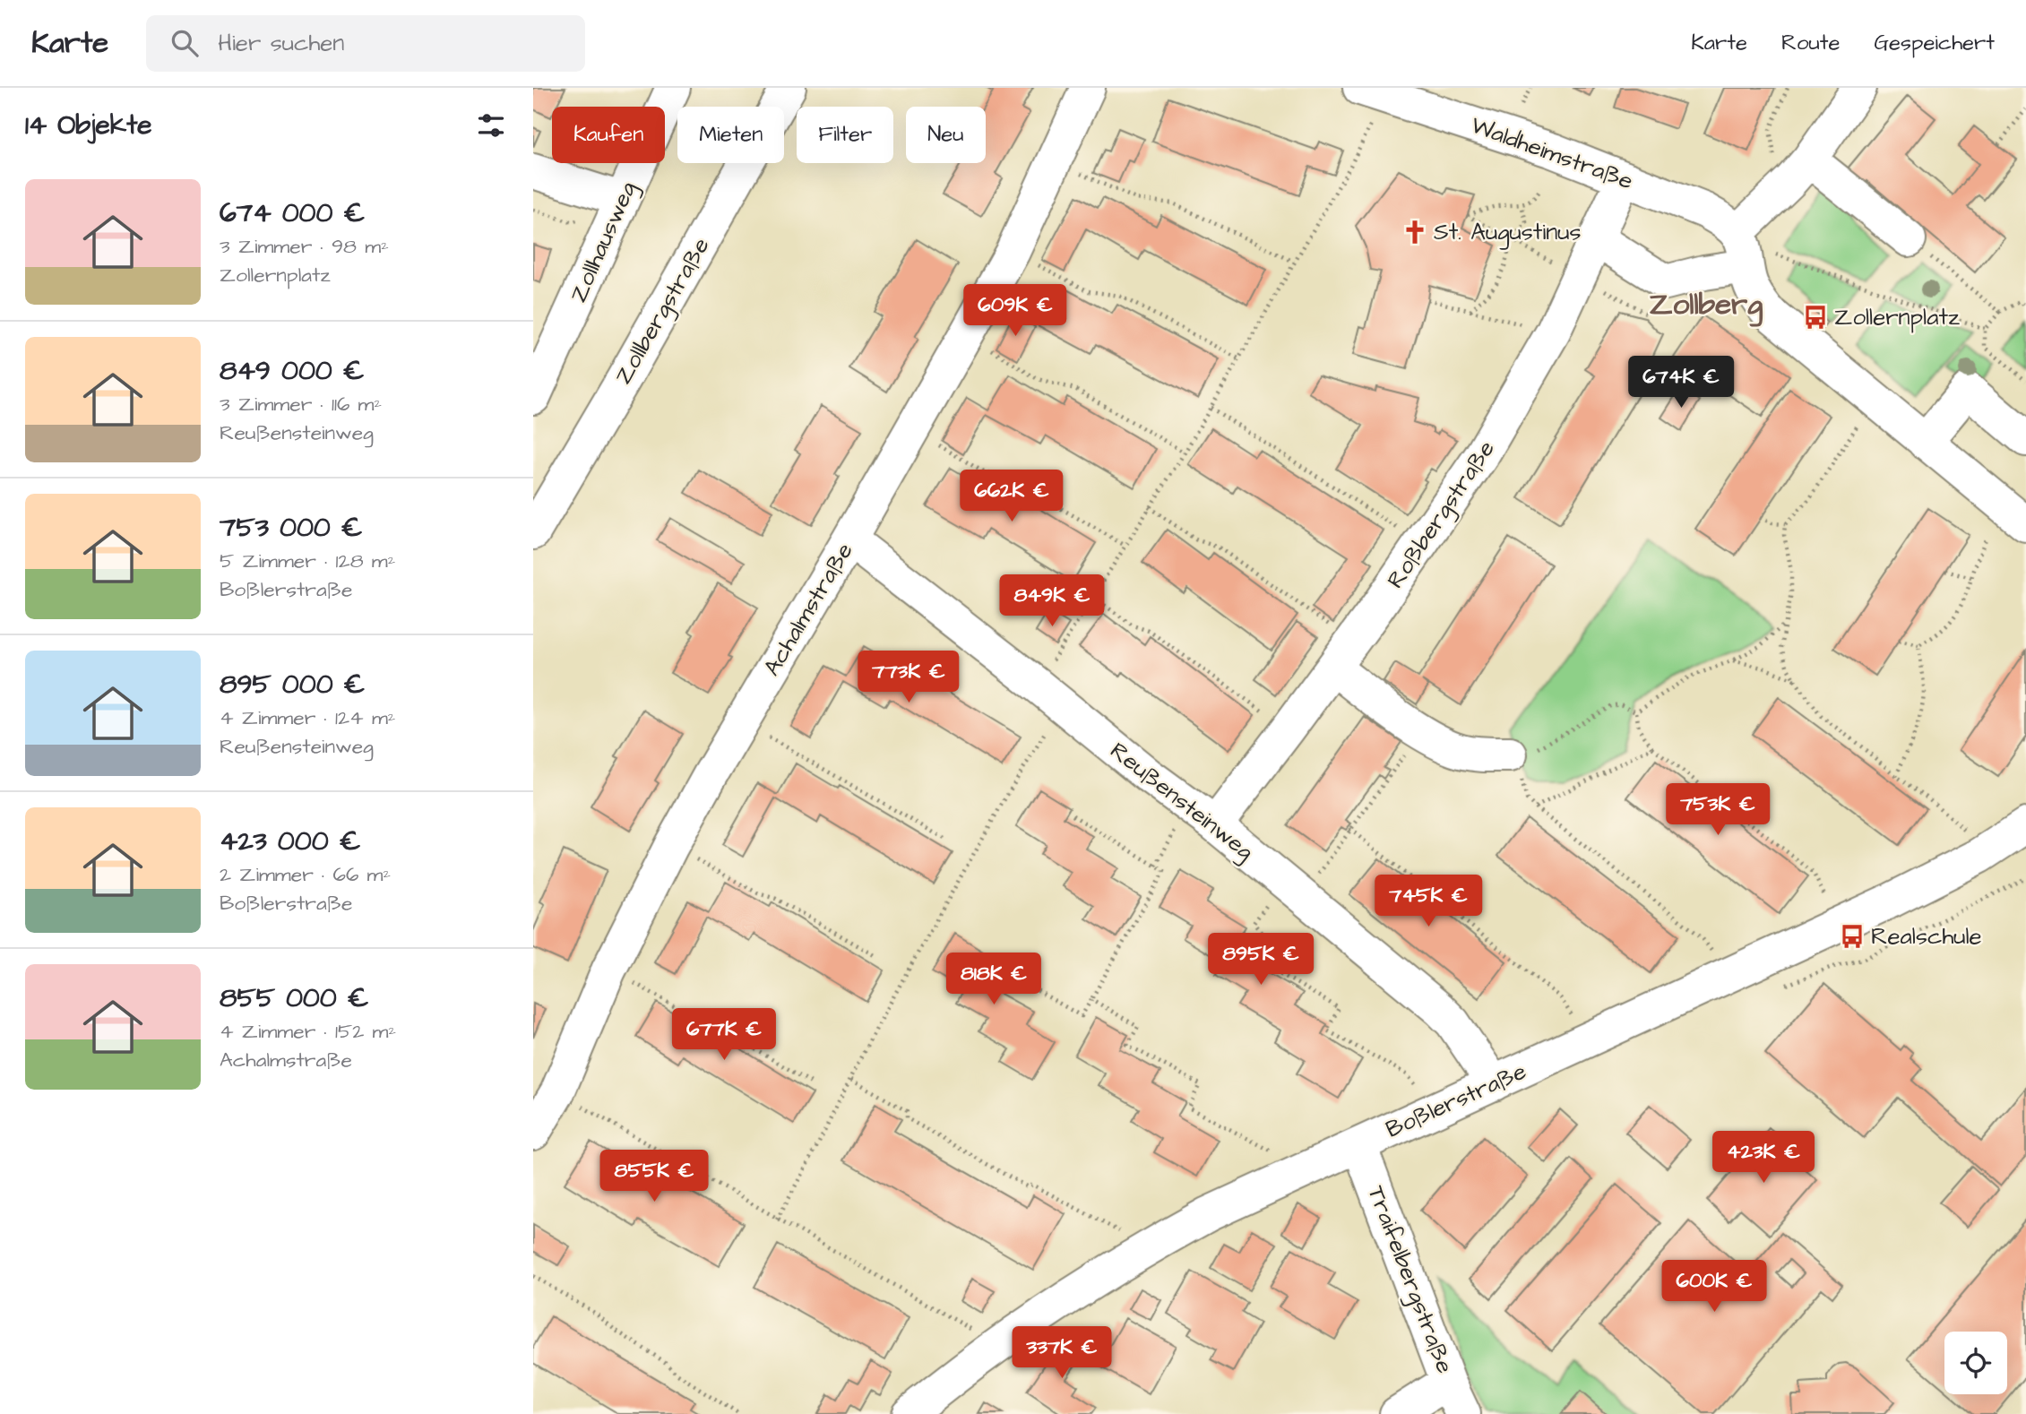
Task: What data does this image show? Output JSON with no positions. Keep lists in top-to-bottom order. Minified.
{"streets":{"street":["Waldheimstraße","Zollhausweg","Zollbergstraße","Roßbergstraße","Achalmstraße","Reußensteinweg","Boßlerstraße","Traifelbergstraße"]},"crossings":[["Waldheimstraße","Roßbergstraße"],["Roßbergstraße","Reußensteinweg"],["Achalmstraße","Reußensteinweg"],["Reußensteinweg","Boßlerstraße"],["Boßlerstraße","Traifelbergstraße"]],"districts":["Zollberg"],"places":{"church":["St. Augustinus"],"bus stop":["Zollernplatz","Realschule"]},"page":{"header":"Karte","search":"Hier suchen","nav":["Karte","Route","Gespeichert"],"heading":"14 Objekte","chip":["Kaufen","Mieten","Filter","Neu"],"list":[{"name":"674 000 €","note":"3 Zimmer · 98 m² · Zollernplatz"},{"name":"849 000 €","note":"3 Zimmer · 116 m² · Reußensteinweg"},{"name":"753 000 €","note":"5 Zimmer · 128 m² · Boßlerstraße"},{"name":"895 000 €","note":"4 Zimmer · 124 m² · Reußensteinweg"},{"name":"423 000 €","note":"2 Zimmer · 66 m² · Boßlerstraße"},{"name":"855 000 €","note":"4 Zimmer · 152 m² · Achalmstraße"}],"price":["609K €","674K €","662K €","849K €","773K €","753K €","745K €","895K €","818K €","677K €","423K €","855K €","600K €","337K €"]}}
